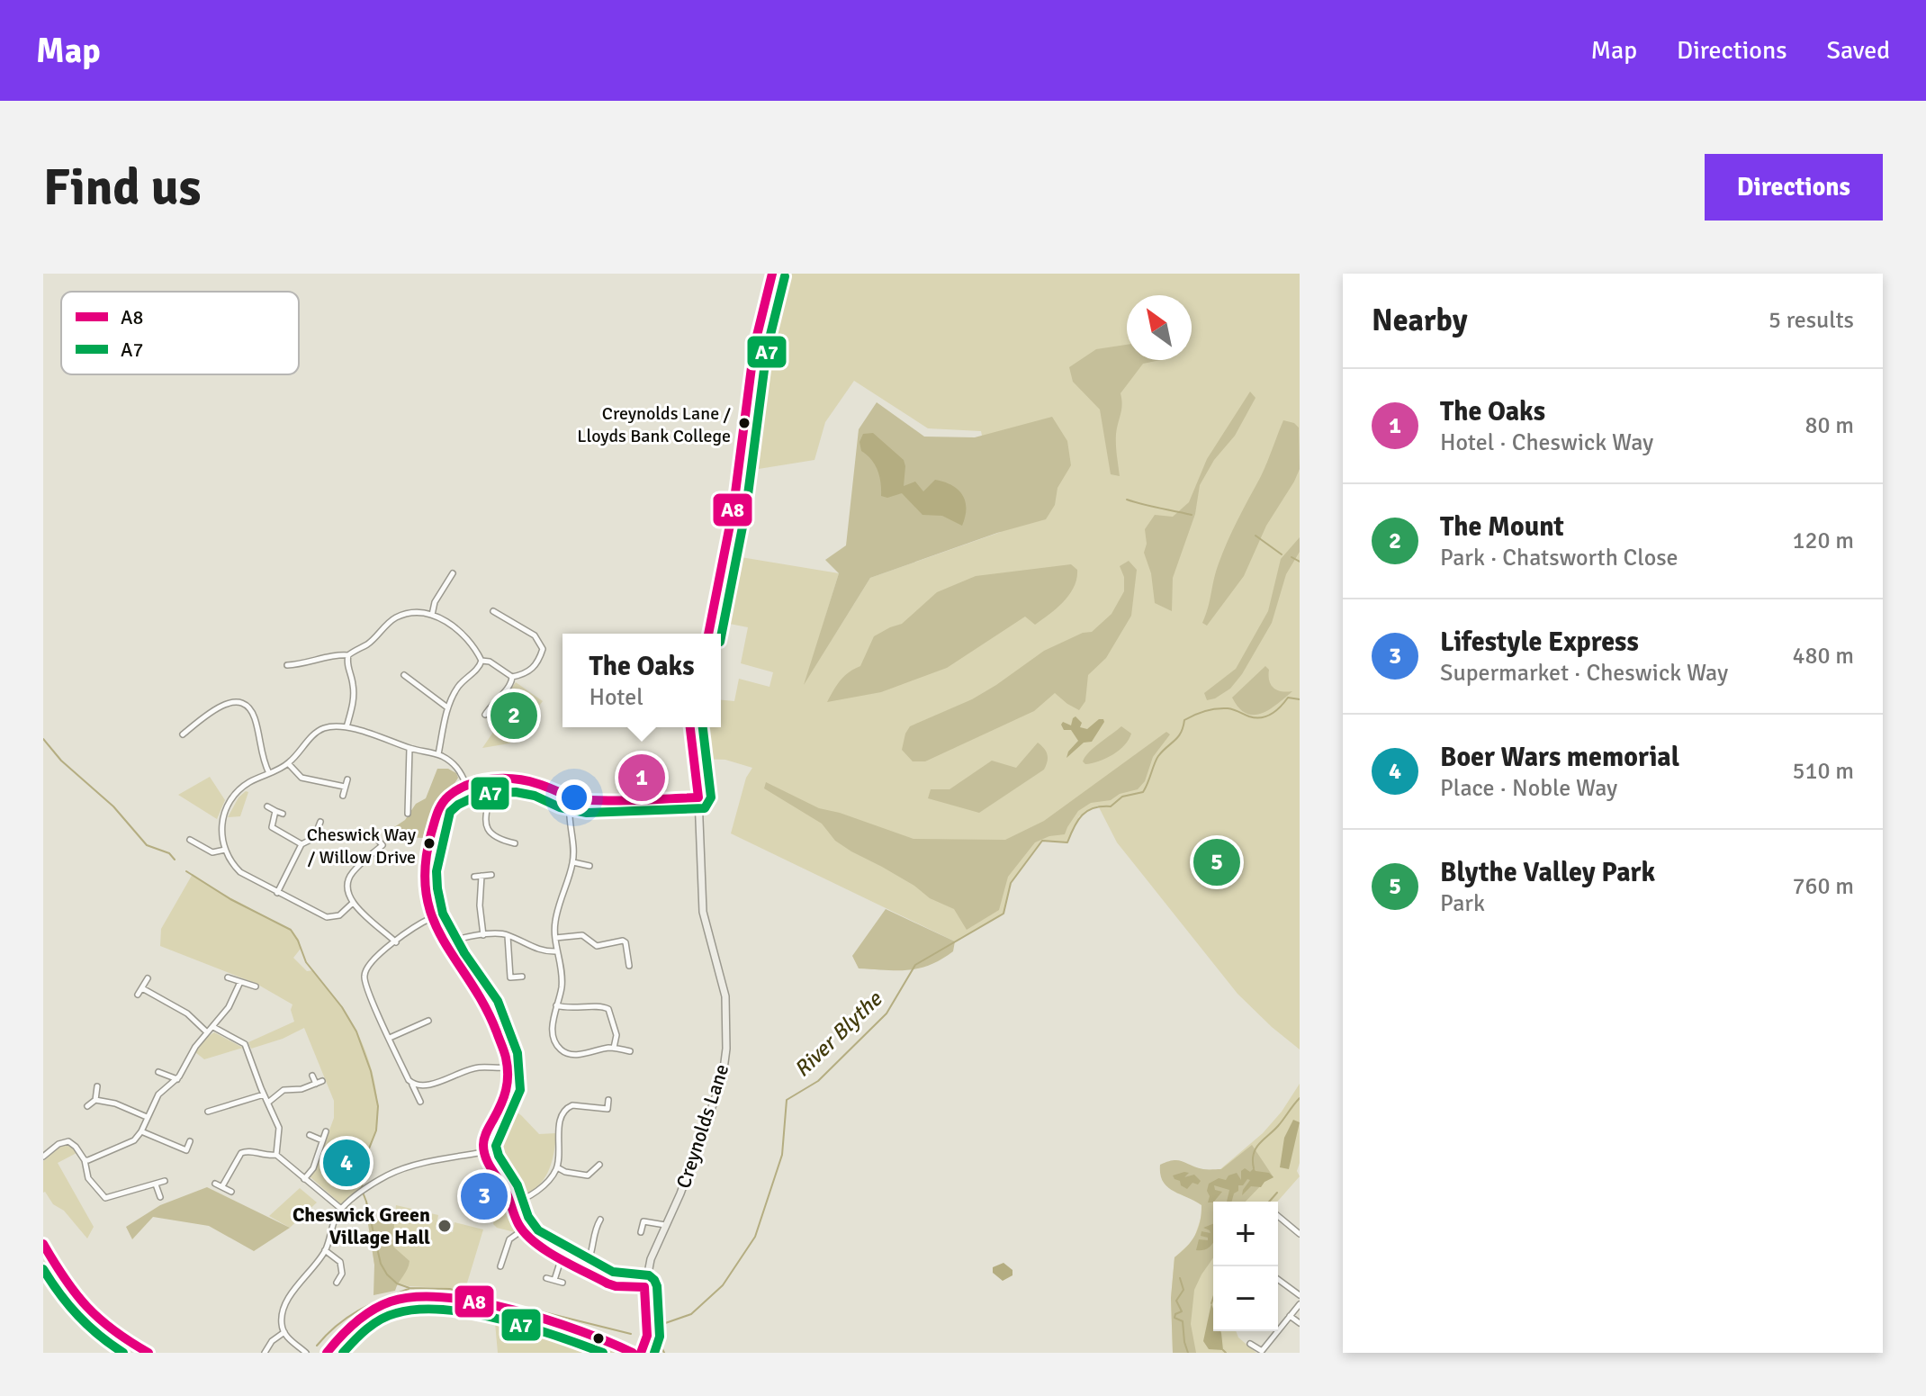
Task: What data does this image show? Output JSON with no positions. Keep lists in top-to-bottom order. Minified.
{"streets":{"street":["Creynolds Lane"]},"water":["River Blythe"],"places":["Creynolds Lane / Lloyds Bank College","Cheswick Way / Willow Drive","Cheswick Green Village Hall"],"lines":["transit line A8","transit line A7"],"legend":["A8","A7"],"north":"top left","page":{"header":"Map","nav":["Map","Directions","Saved"],"buttons":"Directions","title":"Find us","heading":["Nearby","5 results"],"list":[{"mark":"1","name":"The Oaks","note":"Hotel · Cheswick Way","value":"80 m"},{"mark":"2","name":"The Mount","note":"Park · Chatsworth Close","value":"120 m"},{"mark":"3","name":"Lifestyle Express","note":"Supermarket · Cheswick Way","value":"480 m"},{"mark":"4","name":"Boer Wars memorial","note":"Place · Noble Way","value":"510 m"},{"mark":"5","name":"Blythe Valley Park","note":"Park","value":"760 m"}],"popup":["The Oaks","Hotel"],"pins":["2","1","5","4","3"],"map_buttons":["+","−"]}}
